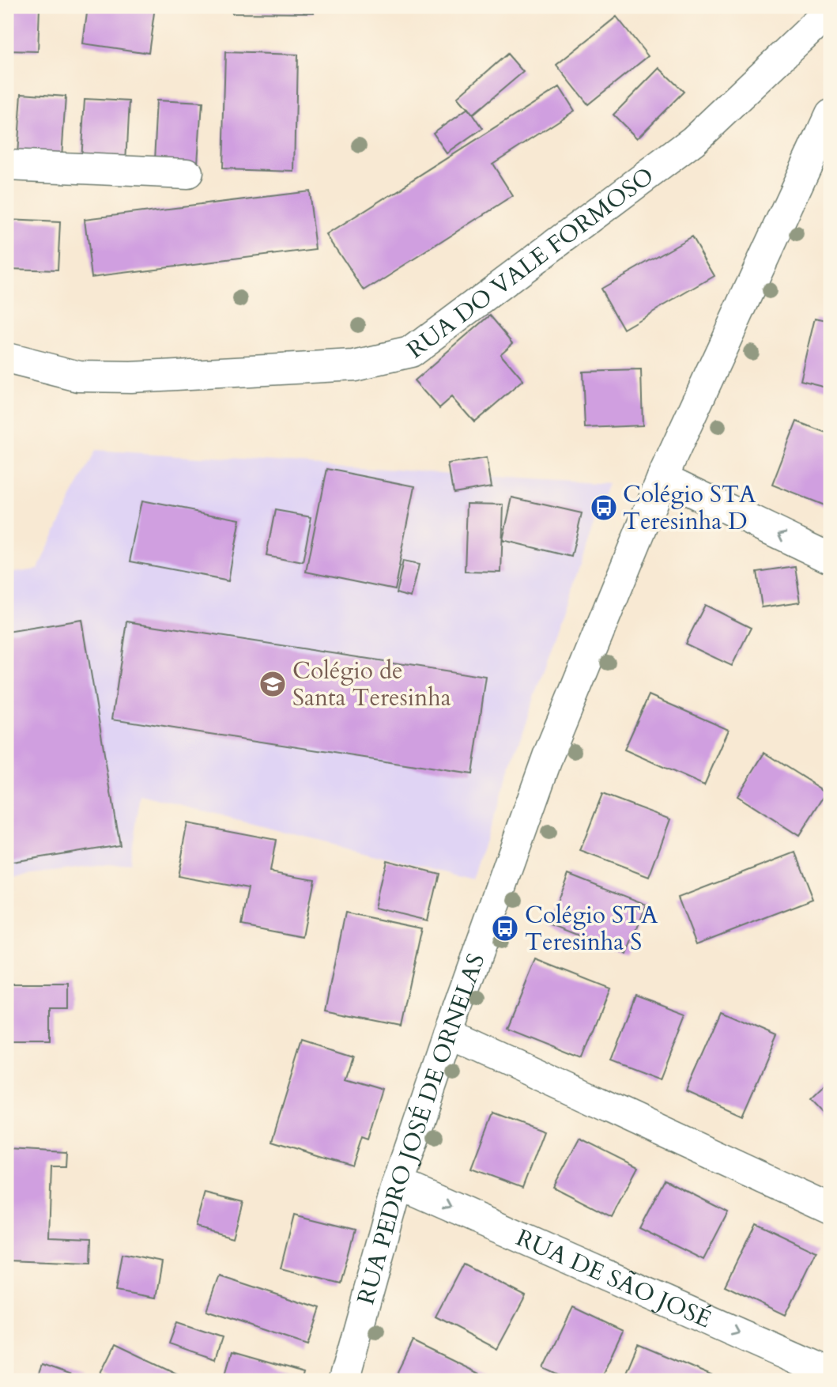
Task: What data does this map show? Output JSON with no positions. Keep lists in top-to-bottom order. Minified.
{"streets":{"street":["RUA DO VALE FORMOSO","RUA PEDRO JOSÉ DE ORNELAS","RUA DE SÃO JOSÉ"]},"crossings":[["RUA PEDRO JOSÉ DE ORNELAS","RUA DE SÃO JOSÉ"]],"places":{"bus stop":["Colégio STA Teresinha D","Colégio STA Teresinha S"],"school or university":["Colégio de Santa Teresinha"]}}
